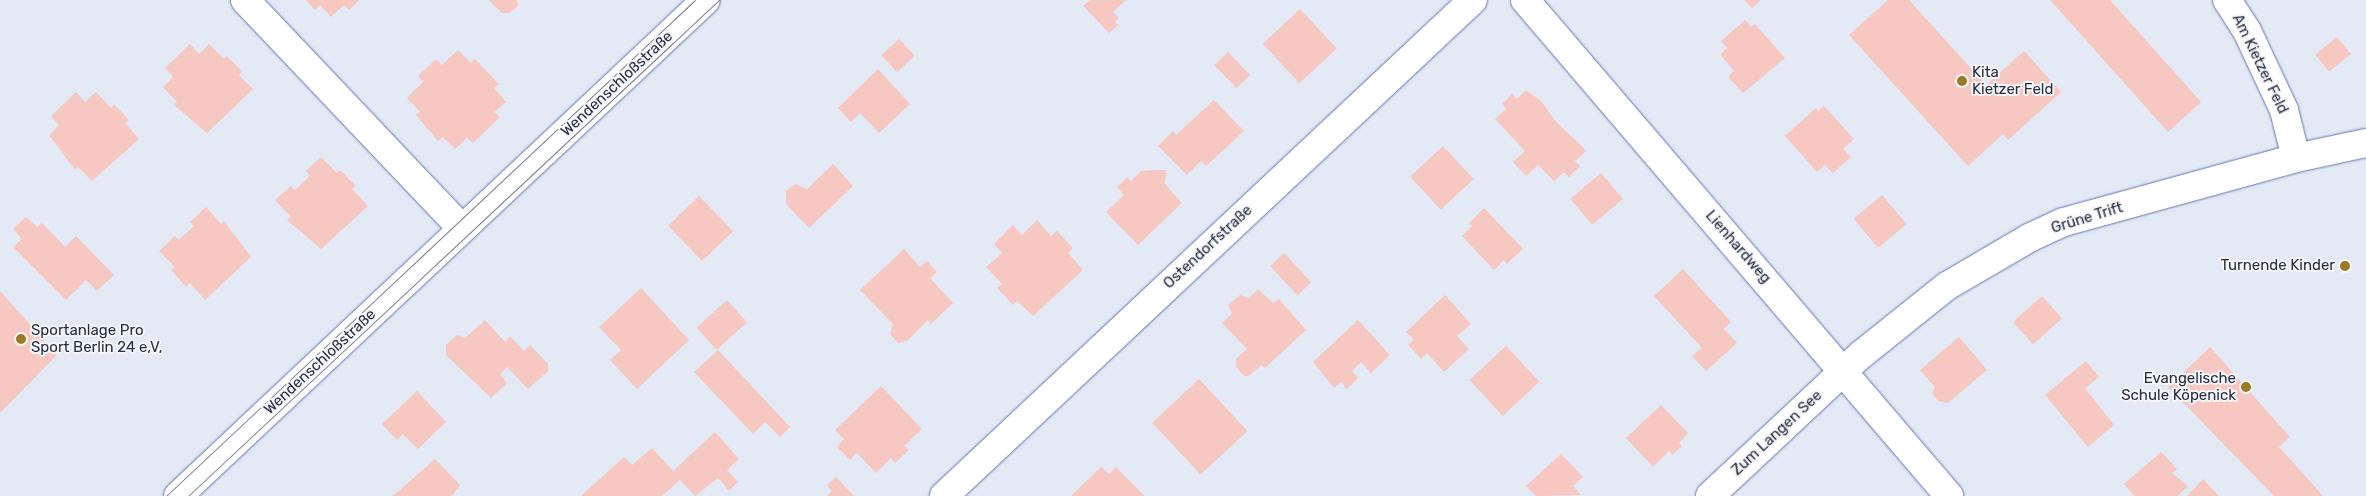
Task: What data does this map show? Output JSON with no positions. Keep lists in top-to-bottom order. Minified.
{"streets":{"street":["Am Kietzer Feld","Wendenschloßstraße","Grüne Trift","Ostendorfstraße","Lienhardweg","Zum Langen See"]},"crossings":[["Am Kietzer Feld","Grüne Trift"],["Grüne Trift","Lienhardweg"],["Grüne Trift","Zum Langen See"],["Lienhardweg","Zum Langen See"]],"places":["Kita Kietzer Feld","Turnende Kinder","Sportanlage Pro Sport Berlin 24 e,V,","Evangelische Schule Köpenick"]}
